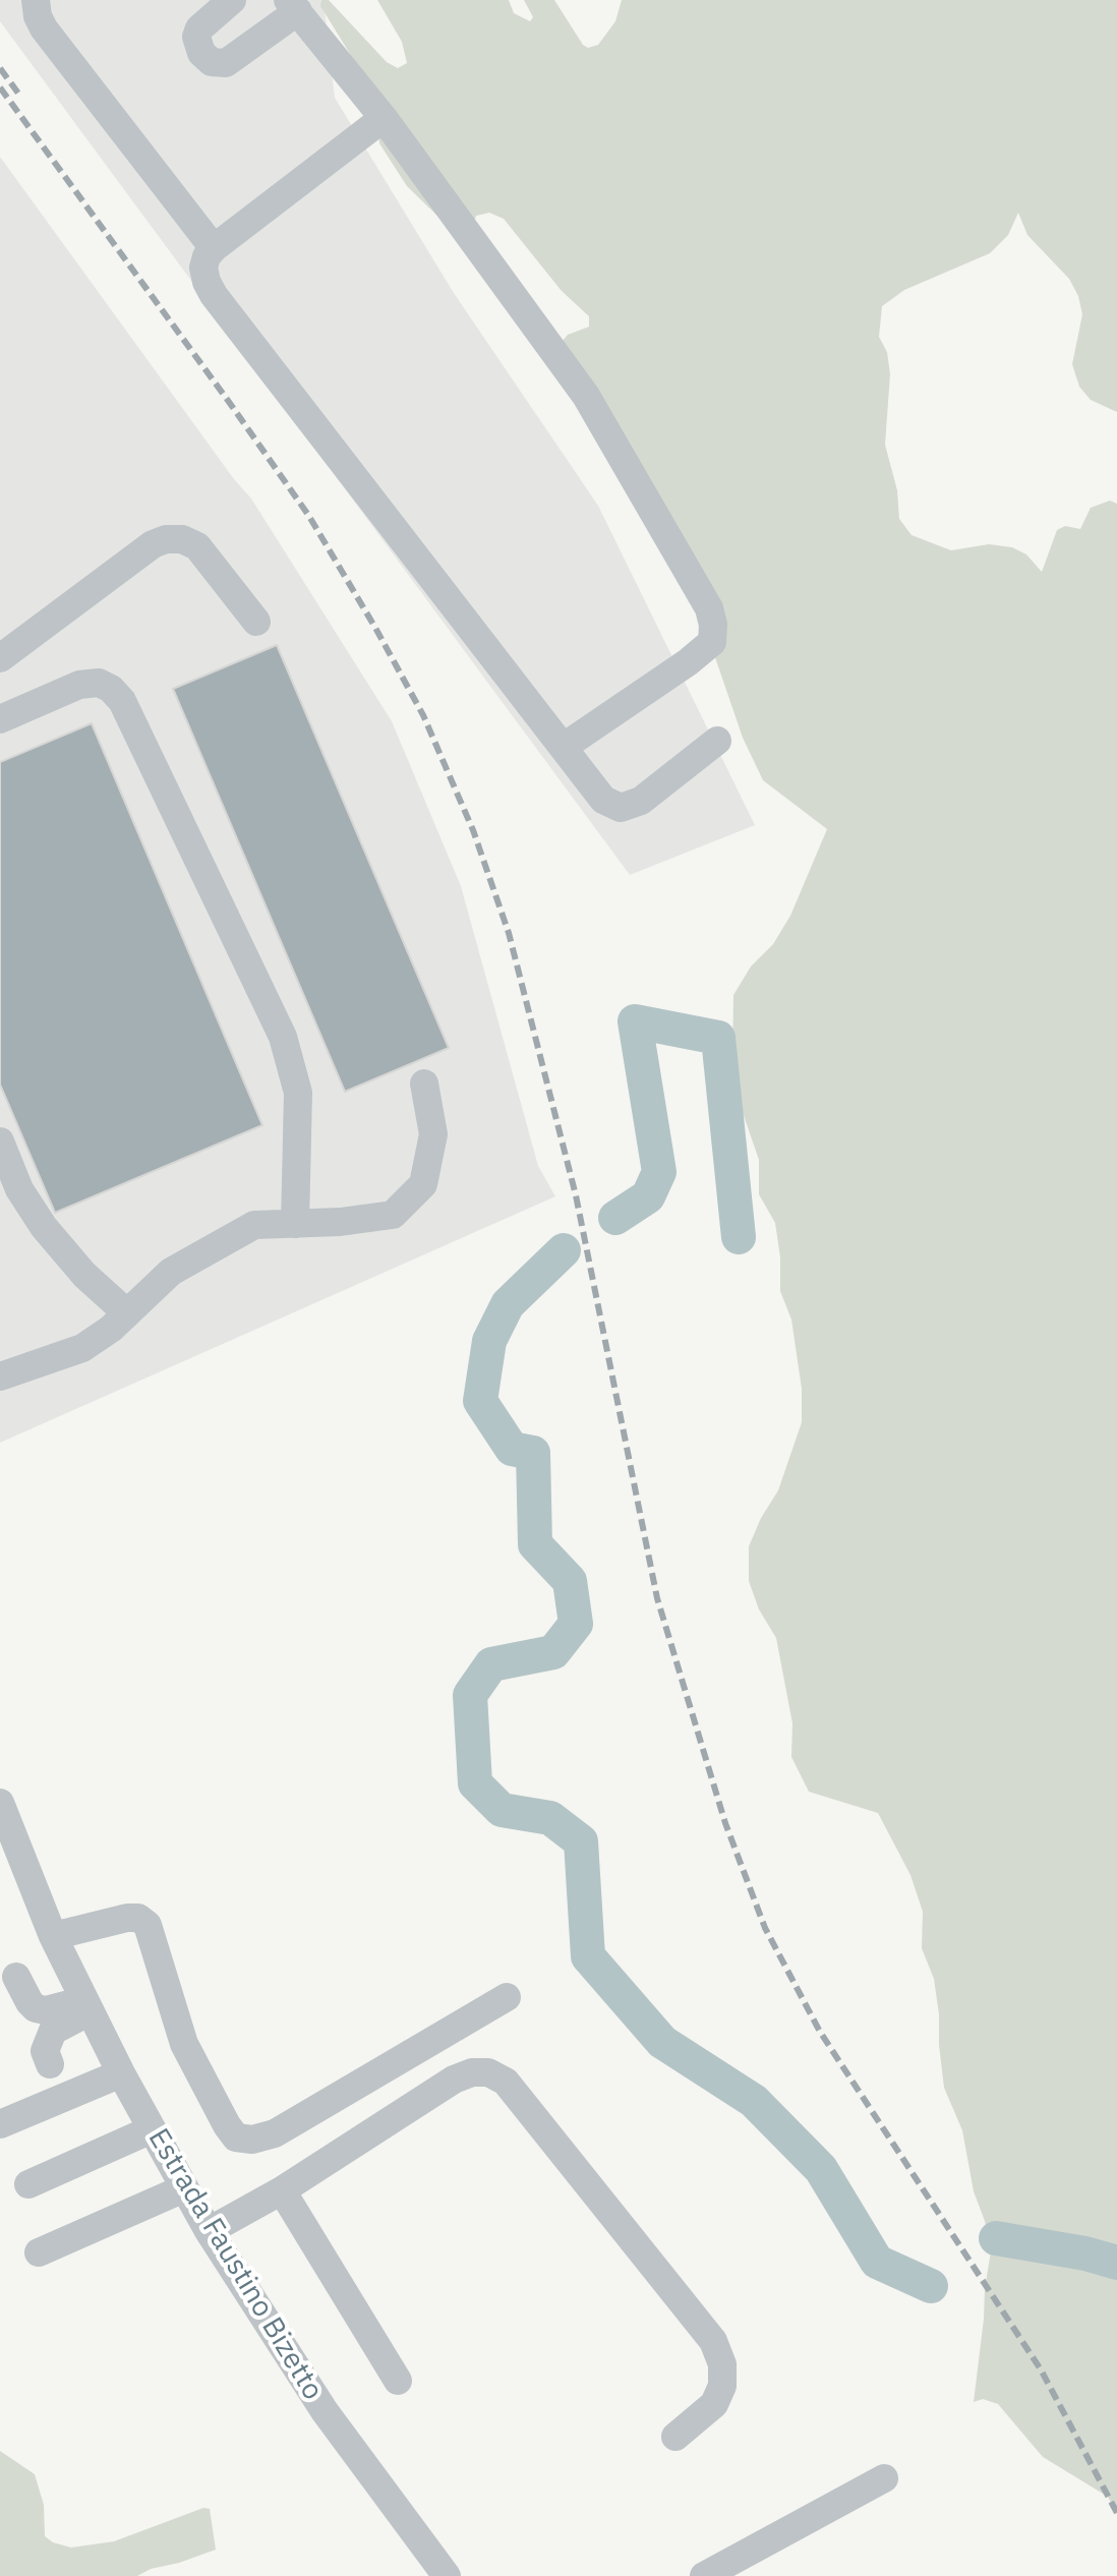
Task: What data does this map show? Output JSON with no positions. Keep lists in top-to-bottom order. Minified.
{"streets":{"street":["Estrada Faustino Bizetto"]}}
